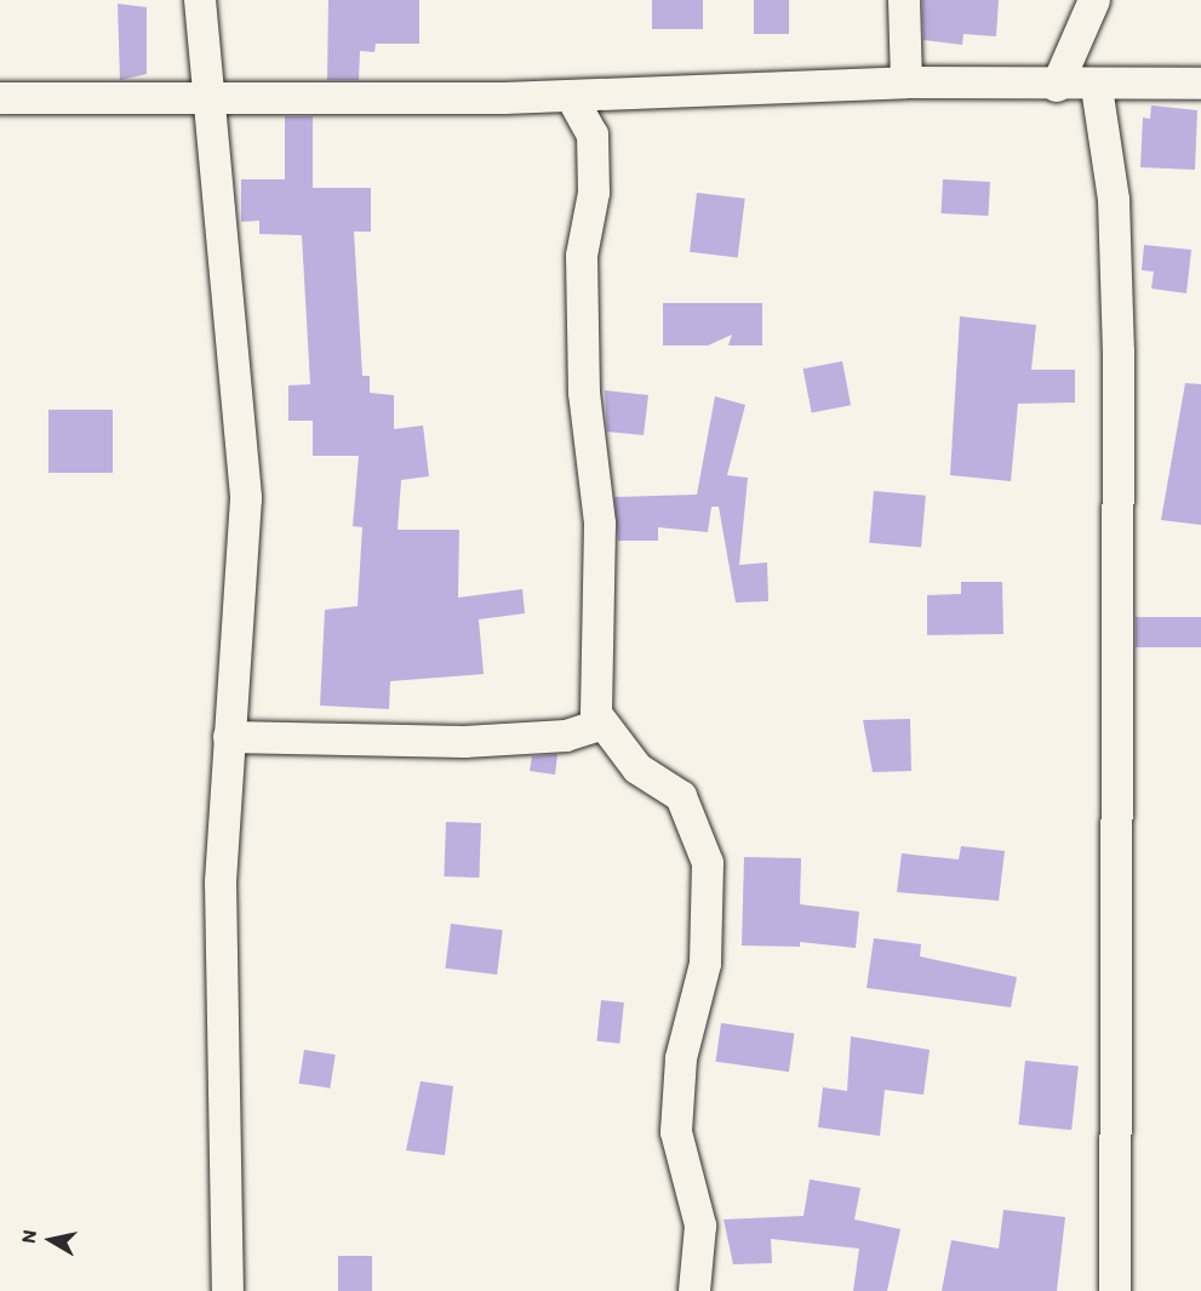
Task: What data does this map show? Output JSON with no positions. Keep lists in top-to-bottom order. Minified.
{"north":"left"}
